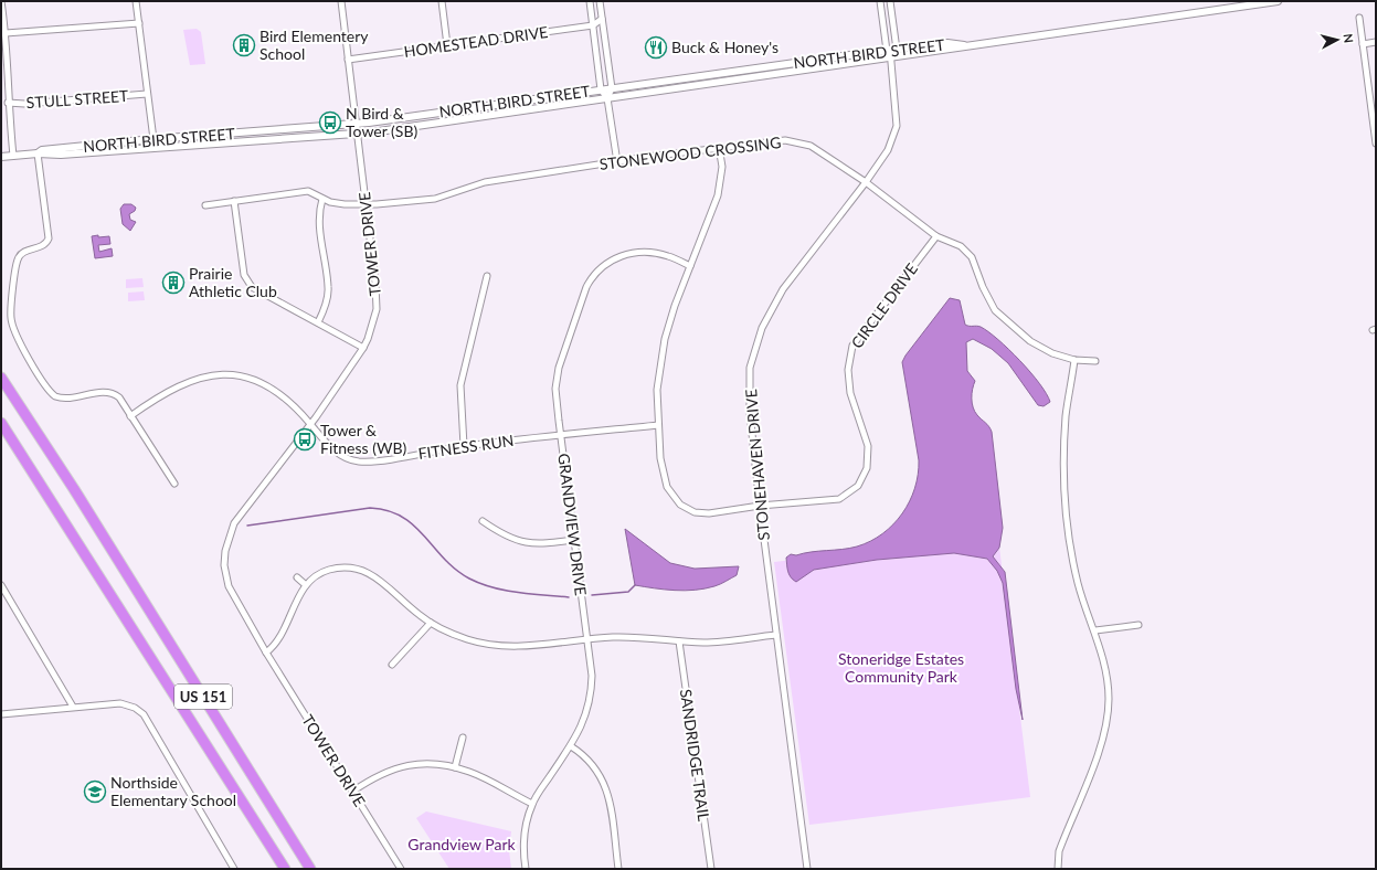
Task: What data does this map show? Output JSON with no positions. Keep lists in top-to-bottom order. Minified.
{"streets":{"highway":["US 151"],"street":["HOMESTEAD DRIVE","NORTH BIRD STREET","STULL STREET","STONEWOOD CROSSING","TOWER DRIVE","CIRCLE DRIVE","FITNESS RUN","STONEHAVEN DRIVE","GRANDVIEW DRIVE","SANDRIDGE TRAIL"]},"crossings":[["HOMESTEAD DRIVE","TOWER DRIVE"],["NORTH BIRD STREET","TOWER DRIVE"],["NORTH BIRD STREET","STONEHAVEN DRIVE"],["STONEWOOD CROSSING","TOWER DRIVE"],["STONEWOOD CROSSING","CIRCLE DRIVE"],["STONEWOOD CROSSING","STONEHAVEN DRIVE"],["TOWER DRIVE","FITNESS RUN"],["CIRCLE DRIVE","FITNESS RUN"],["CIRCLE DRIVE","STONEHAVEN DRIVE"],["CIRCLE DRIVE","GRANDVIEW DRIVE"],["FITNESS RUN","GRANDVIEW DRIVE"]],"parks":["Stoneridge Estates Community Park","Grandview Park"],"places":{"building":["Bird Elementery School","Prairie Athletic Club"],"restaurant":["Buck & Honey's"],"bus stop":["N Bird & Tower (SB)","Tower & Fitness (WB)"],"school or university":["Northside Elementary School"]},"north":"right"}
